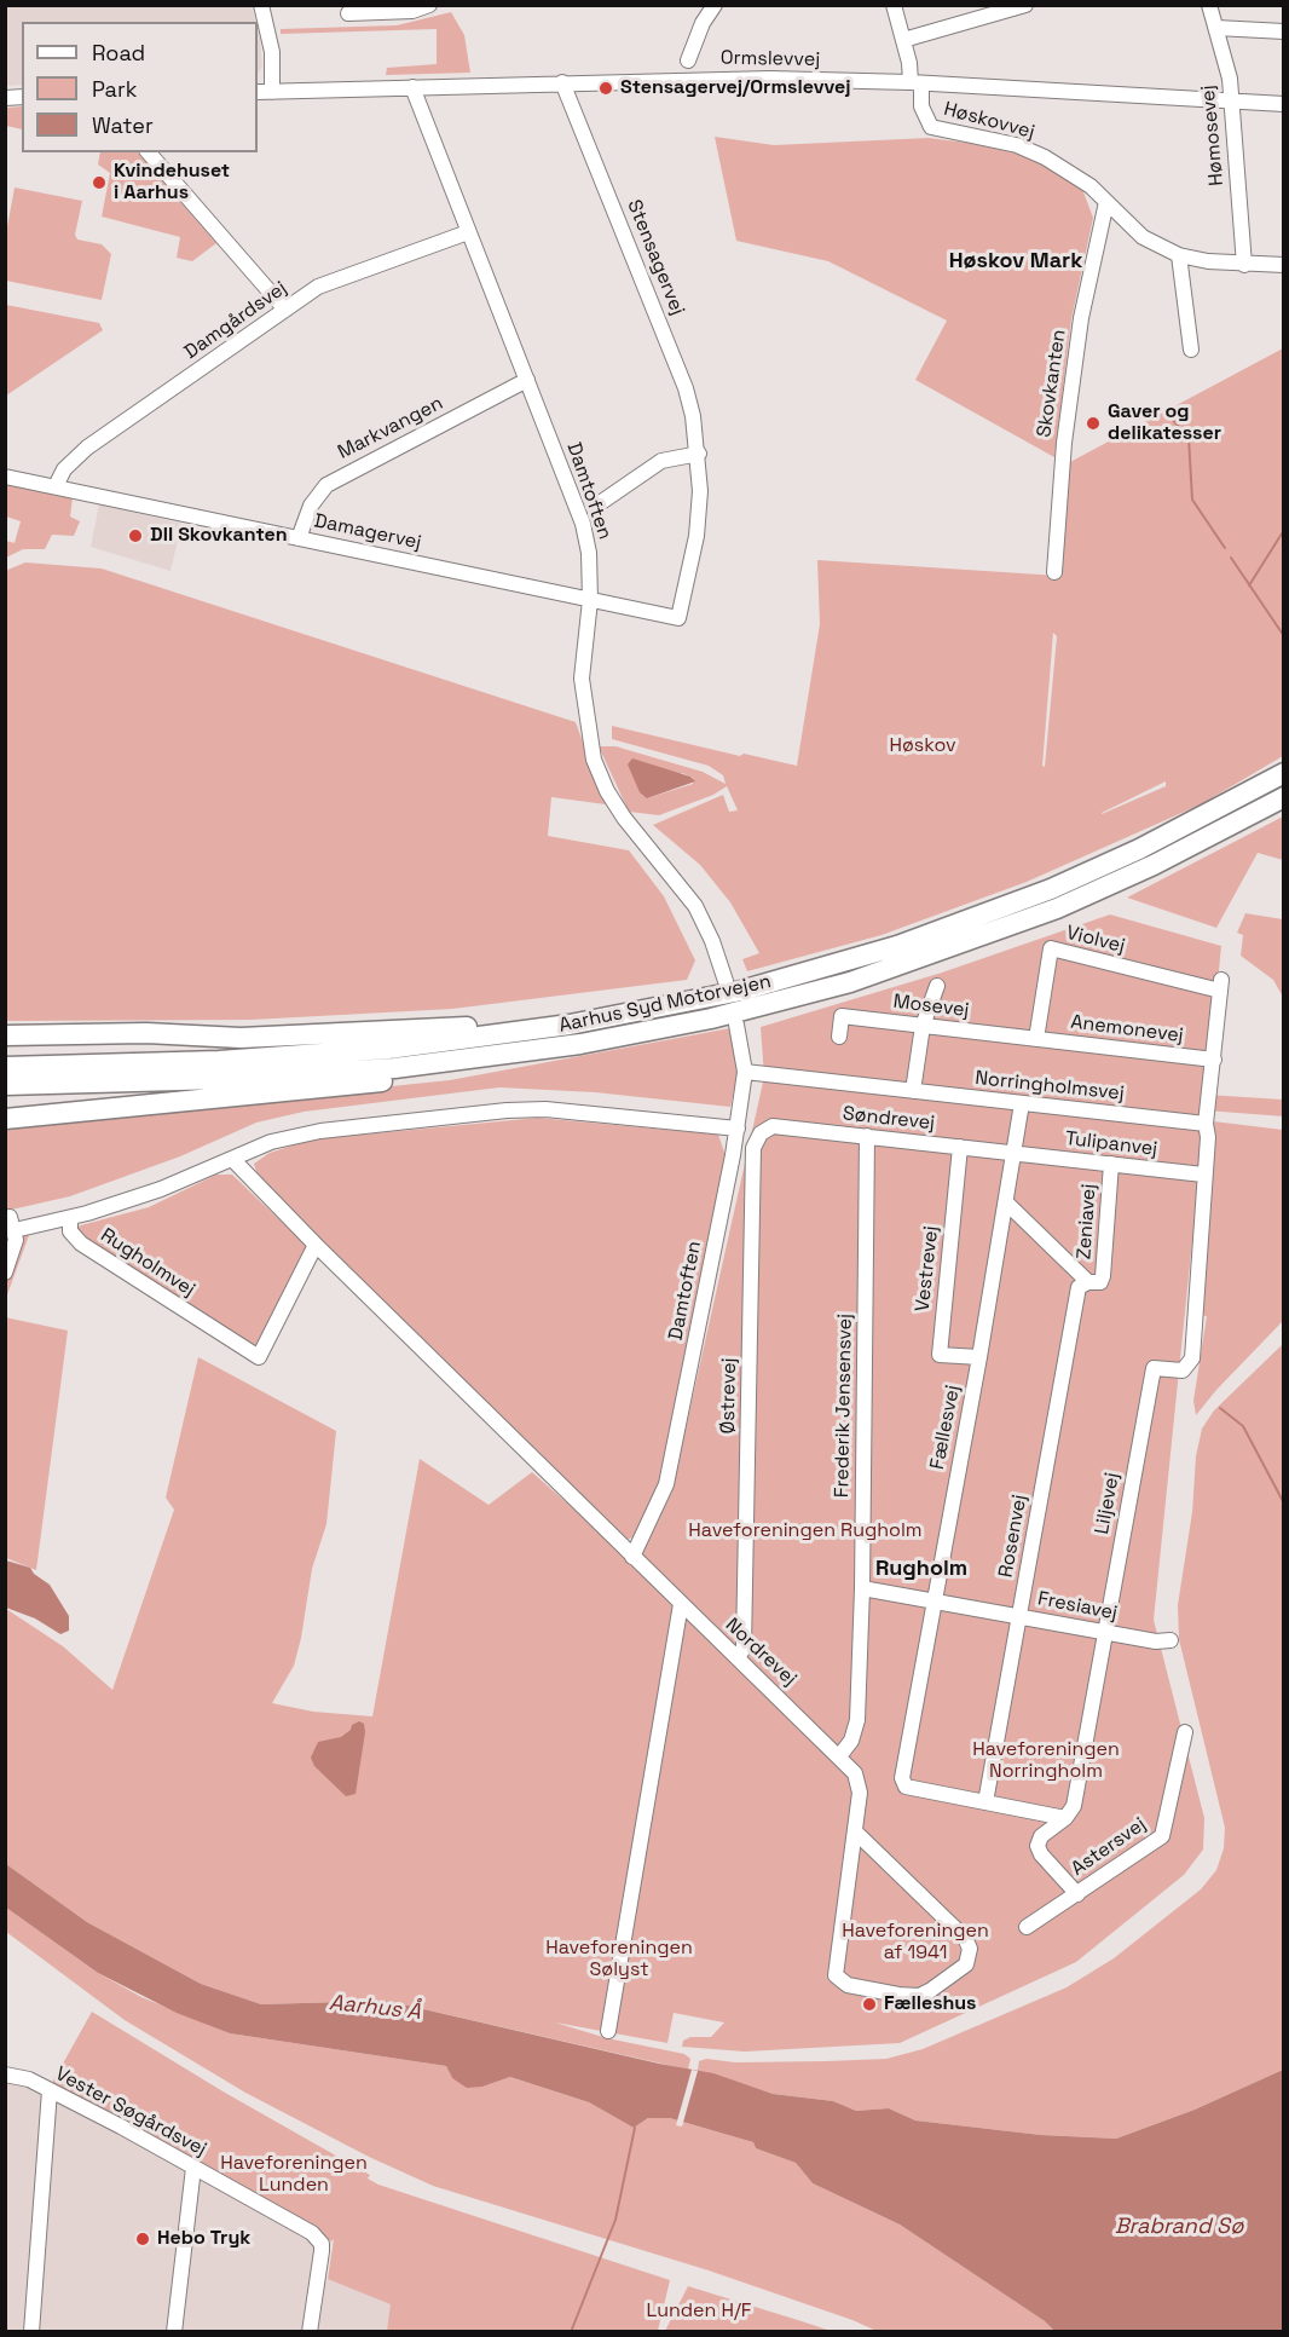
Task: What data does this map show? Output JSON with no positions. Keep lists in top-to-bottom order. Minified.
{"streets":{"highway":["Aarhus Syd Motorvejen"],"street":["Ormslevvej","Høskovvej","Hømosevej","Stensagervej","Damgårdsvej","Skovkanten","Markvangen","Damtoften","Damagervej","Violvej","Mosevej","Anemonevej","Norringholmsvej","Søndrevej","Tulipanvej","Zeniavej","Rugholmvej","Vestrevej","Østrevej","Frederik Jensensvej","Fællesvej","Liljevej","Rosenvej","Fresiavej","Nordrevej","Astersvej","Vester Søgårdsvej"]},"crossings":[["Ormslevvej","Høskovvej"],["Ormslevvej","Hømosevej"],["Ormslevvej","Stensagervej"],["Ormslevvej","Damtoften"],["Høskovvej","Hømosevej"],["Høskovvej","Skovkanten"],["Stensagervej","Damagervej"],["Damgårdsvej","Damtoften"],["Damgårdsvej","Damagervej"],["Markvangen","Damtoften"],["Markvangen","Damagervej"],["Damtoften","Damagervej"],["Damtoften","Norringholmsvej"],["Damtoften","Rugholmvej"],["Damtoften","Nordrevej"],["Violvej","Mosevej"],["Violvej","Anemonevej"],["Mosevej","Anemonevej"],["Norringholmsvej","Fællesvej"],["Norringholmsvej","Liljevej"],["Søndrevej","Tulipanvej"],["Søndrevej","Vestrevej"],["Søndrevej","Østrevej"],["Søndrevej","Frederik Jensensvej"],["Søndrevej","Fællesvej"],["Tulipanvej","Zeniavej"],["Tulipanvej","Fællesvej"],["Tulipanvej","Liljevej"],["Zeniavej","Rosenvej"],["Vestrevej","Fællesvej"],["Østrevej","Nordrevej"],["Frederik Jensensvej","Fresiavej"],["Frederik Jensensvej","Nordrevej"],["Fællesvej","Rosenvej"],["Fællesvej","Fresiavej"],["Liljevej","Fresiavej"],["Liljevej","Astersvej"],["Rosenvej","Fresiavej"]],"districts":["Høskov Mark","Rugholm"],"water":["Aarhus Å","Brabrand Sø"],"parks":["Høskov","Haveforeningen Rugholm","Haveforeningen Norringholm","Haveforeningen af 1941","Haveforeningen Sølyst","Haveforeningen Lunden","Lunden H/F"],"places":["Stensagervej/Ormslevvej","Kvindehuset i Aarhus","Gaver og delikatesser","DII Skovkanten","Fælleshus","Hebo Tryk"],"legend":["Road","Park","Water"]}
